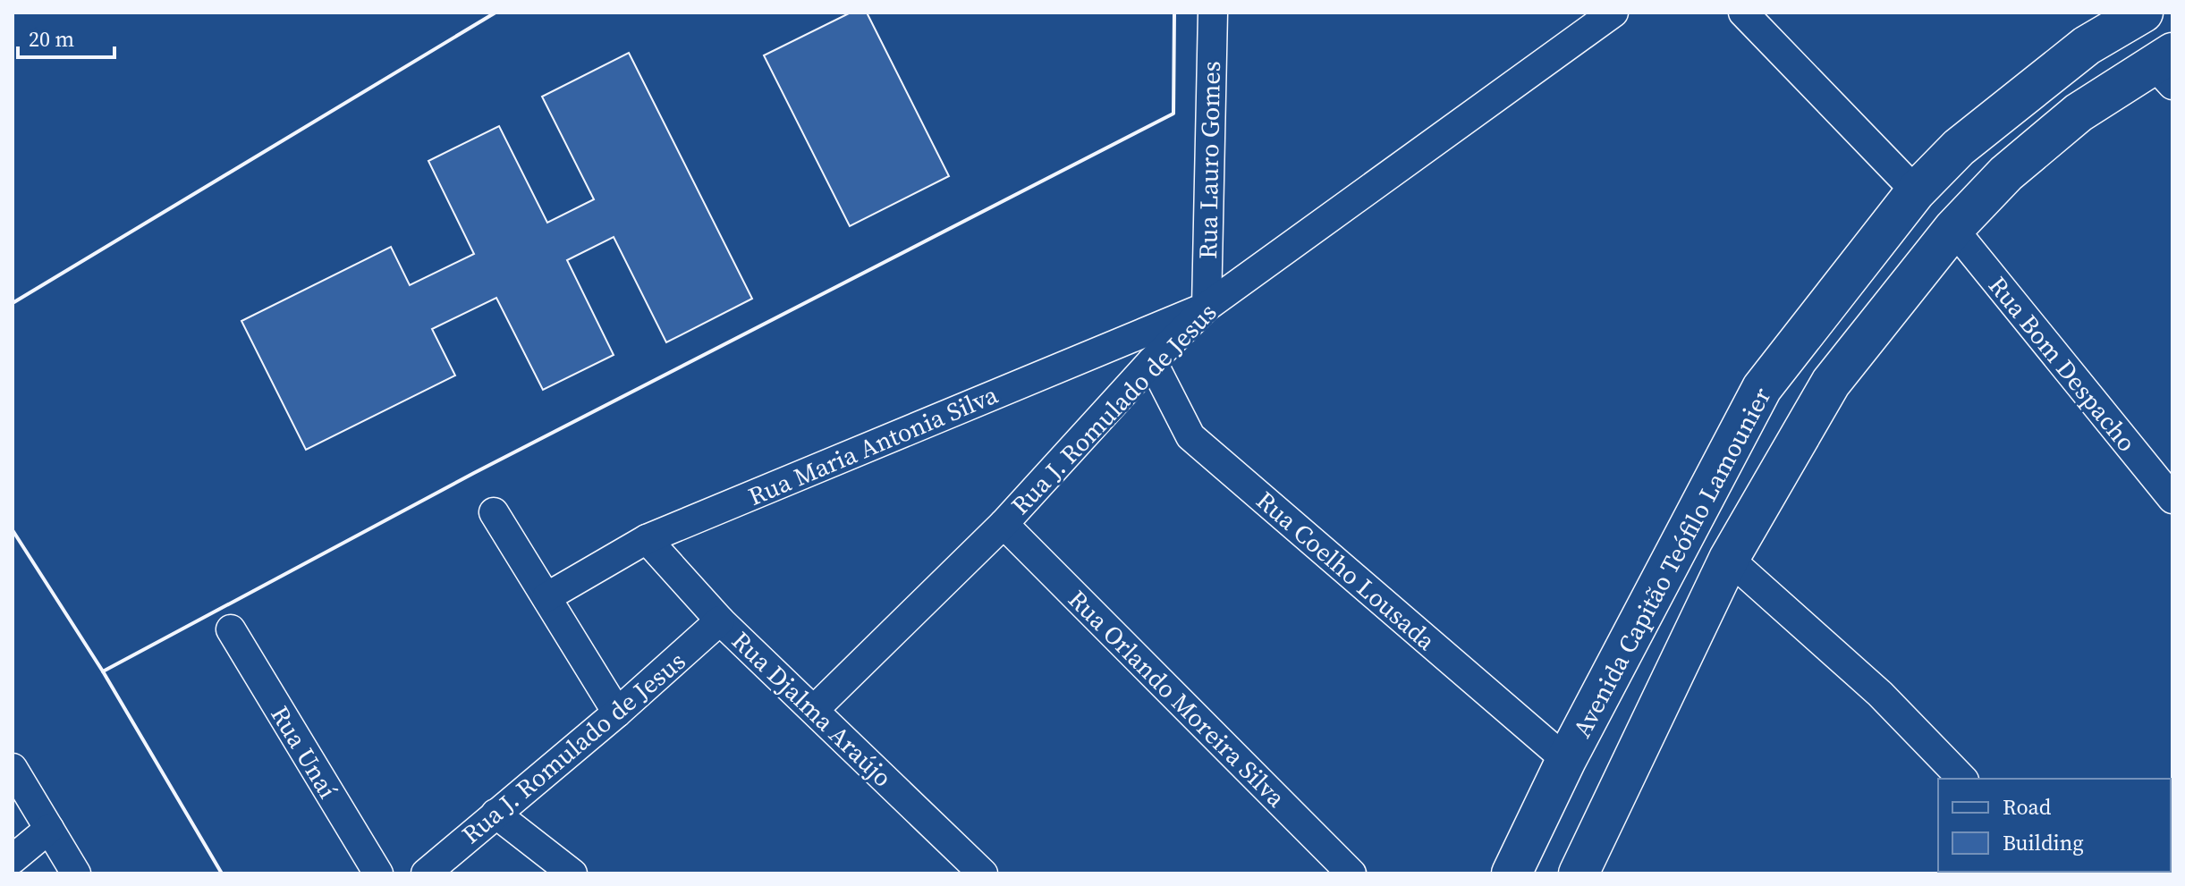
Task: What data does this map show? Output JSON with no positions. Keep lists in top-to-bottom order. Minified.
{"streets":{"main road":["Avenida Capitão Teófilo Lamounier"],"street":["Rua Lauro Gomes","Rua Bom Despacho","Rua J. Romulado de Jesus","Rua Maria Antonia Silva","Rua Coelho Lousada","Rua Orlando Moreira Silva","Rua Djalma Araújo","Rua Unaí"]},"crossings":[["Rua Lauro Gomes","Rua J. Romulado de Jesus"],["Rua Lauro Gomes","Rua Maria Antonia Silva"],["Rua Bom Despacho","Avenida Capitão Teófilo Lamounier"],["Rua J. Romulado de Jesus","Rua Maria Antonia Silva"],["Rua J. Romulado de Jesus","Rua Coelho Lousada"],["Rua J. Romulado de Jesus","Rua Orlando Moreira Silva"],["Rua J. Romulado de Jesus","Rua Djalma Araújo"],["Rua Maria Antonia Silva","Rua Djalma Araújo"],["Avenida Capitão Teófilo Lamounier","Rua Coelho Lousada"]],"legend":["Road","Building"],"scale_bar":"20 m"}
